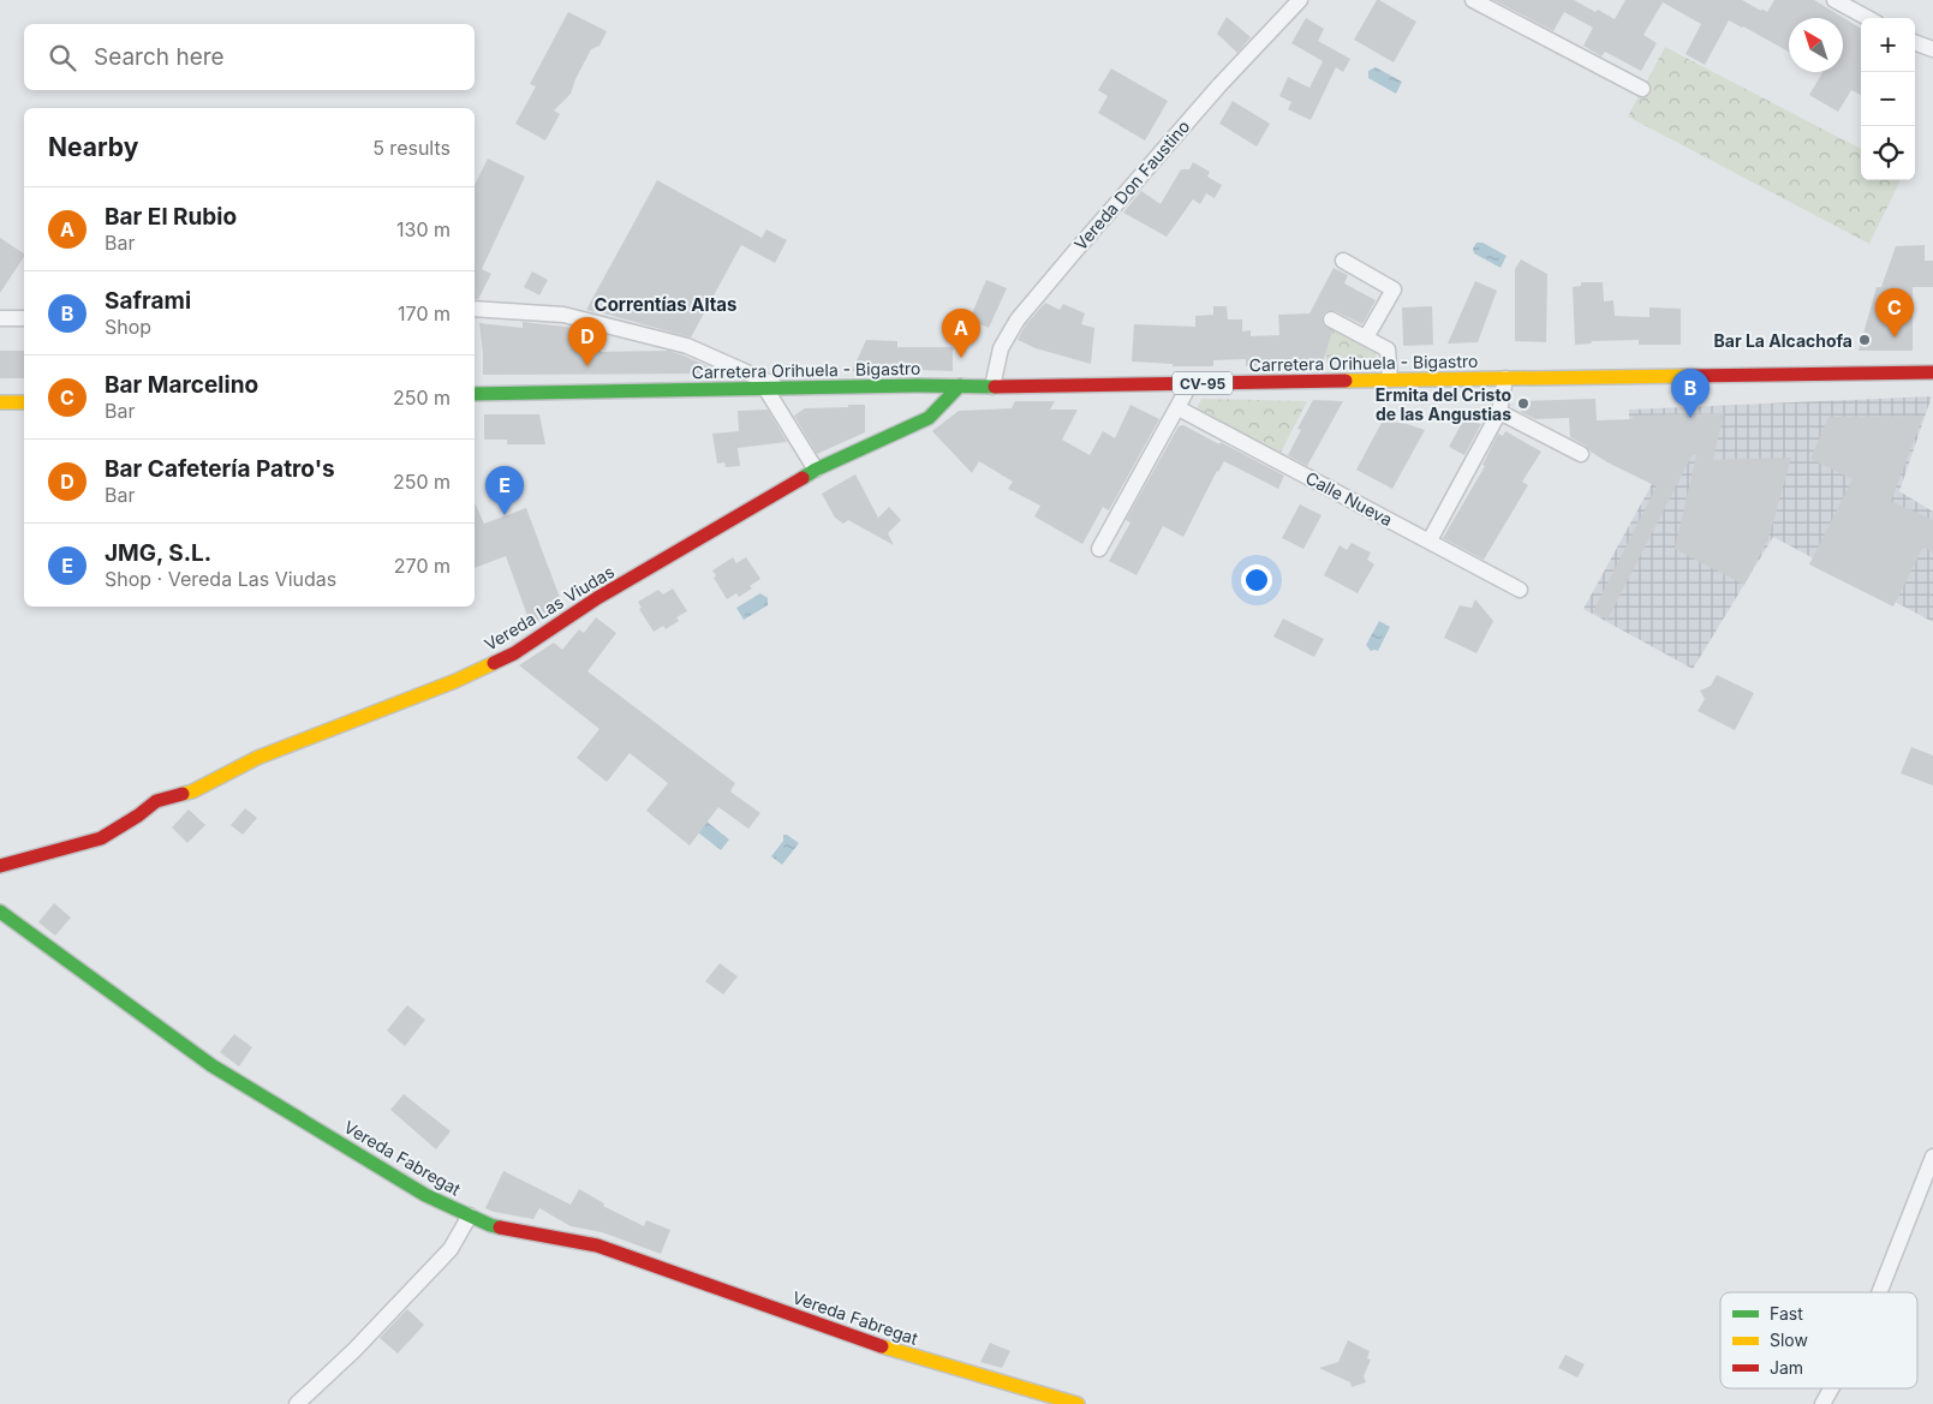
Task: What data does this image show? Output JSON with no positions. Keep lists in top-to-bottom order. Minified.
{"streets":{"street":["Vereda Don Faustino","Carretera Orihuela - Bigastro","CV-95","Calle Nueva","Vereda Las Viudas","Vereda Fabregat"]},"crossings":[["Vereda Don Faustino","Carretera Orihuela - Bigastro"],["Carretera Orihuela - Bigastro","Vereda Las Viudas"]],"districts":["Correntías Altas"],"places":["Bar La Alcachofa","Ermita del Cristo de las Angustias"],"legend":["Fast","Slow","Jam"],"north":"top left","page":{"map_buttons":["+","−"],"search":"Search here","heading":["Nearby","5 results"],"list":[{"mark":"A","name":"Bar El Rubio","note":"Bar","value":"130 m"},{"mark":"B","name":"Saframi","note":"Shop","value":"170 m"},{"mark":"C","name":"Bar Marcelino","note":"Bar","value":"250 m"},{"mark":"D","name":"Bar Cafetería Patro's","note":"Bar","value":"250 m"},{"mark":"E","name":"JMG, S.L.","note":"Shop · Vereda Las Viudas","value":"270 m"}],"pins":["C","A","D","B","E"]}}
